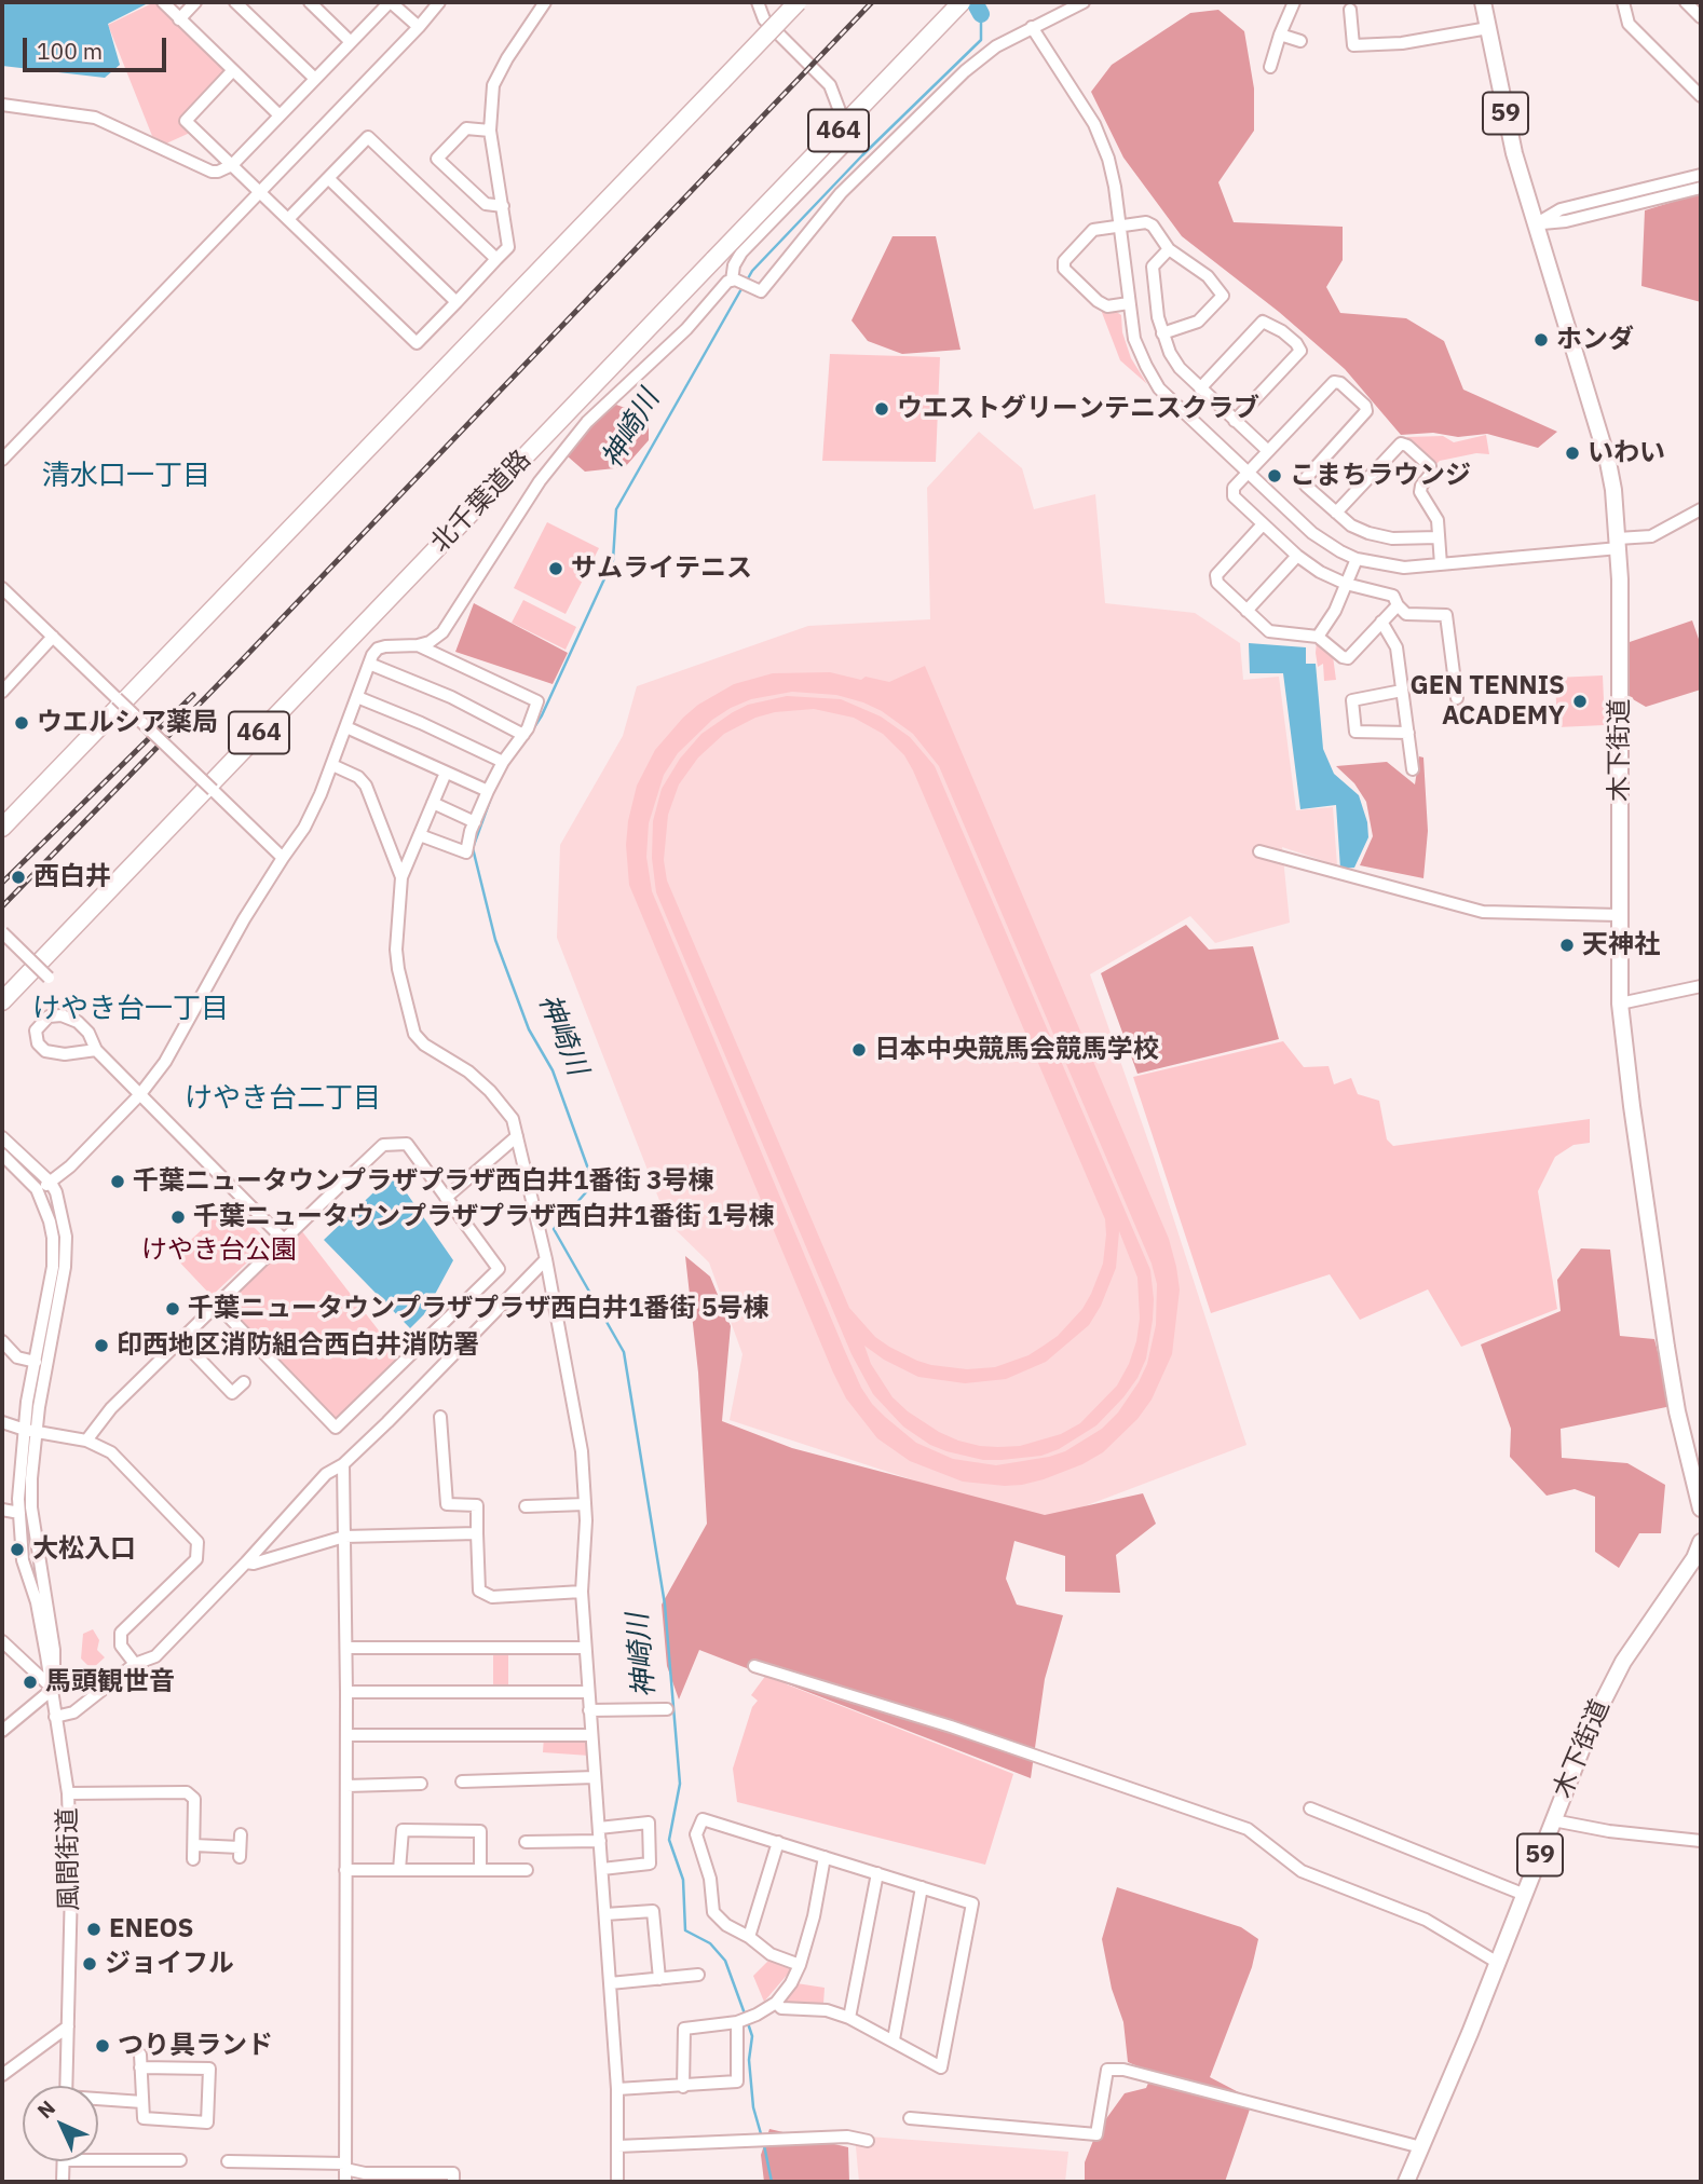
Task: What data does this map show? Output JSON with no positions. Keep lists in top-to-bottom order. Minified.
{"streets":{"highway":["464","北千葉道路"],"main road":["59","木下街道"],"street":["風間街道"]},"districts":["清水口一丁目","けやき台一丁目","けやき台二丁目"],"water":["神崎川"],"parks":["けやき台公園"],"places":["ホンダ","ウエストグリーンテニスクラブ","いわい","こまちラウンジ","サムライテニス","GEN TENNIS ACADEMY","ウエルシア薬局","西白井","天神社","日本中央競馬会競馬学校","千葉ニュータウンプラザプラザ西白井1番街 3号棟","千葉ニュータウンプラザプラザ西白井1番街 1号棟","千葉ニュータウンプラザプラザ西白井1番街 5号棟","印西地区消防組合西白井消防署","大松入口","馬頭観世音","ENEOS","ジョイフル","つり具ランド"],"scale_bar":"100 m","north":"top left"}
